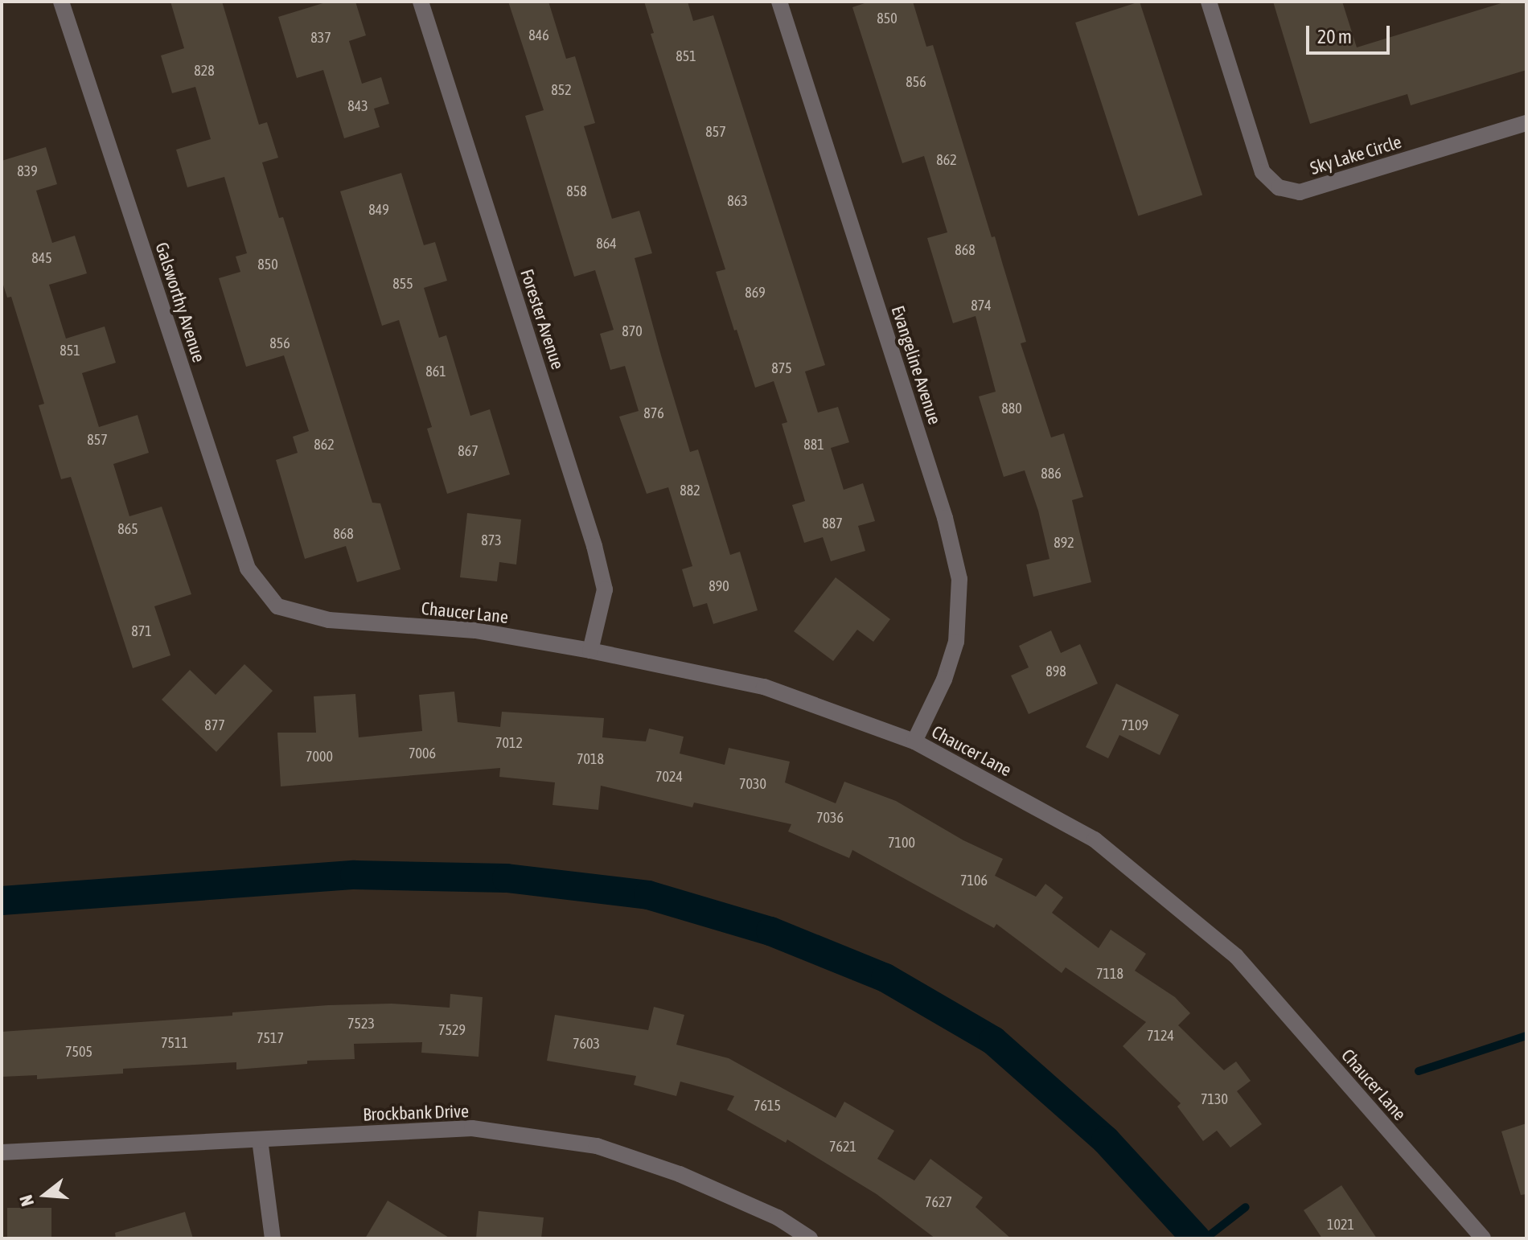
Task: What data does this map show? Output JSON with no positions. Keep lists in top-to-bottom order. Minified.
{"streets":{"street":["Sky Lake Circle","Galsworthy Avenue","Forester Avenue","Evangeline Avenue","Chaucer Lane","Brockbank Drive"]},"crossings":[["Galsworthy Avenue","Chaucer Lane"],["Forester Avenue","Chaucer Lane"],["Evangeline Avenue","Chaucer Lane"]],"house_numbers":["850","846","837","851","828","856","852","843","857","862","839","858","863","849","864","868","845","850","855","869","874","870","856","851","875","861","880","876","857","862","881","867","886","882","887","865","868","873","892","890","871","898","877","7109","7012","7006","7000","7018","7024","7030","7036","7100","7106","7118","7523","7529","7124","7517","7511","7603","7505","7130","7615","7621","7627","1021"],"scale_bar":"20 m","north":"left"}
